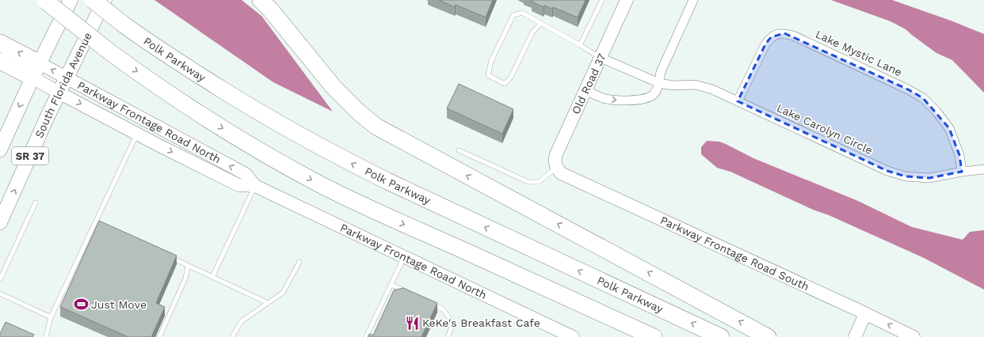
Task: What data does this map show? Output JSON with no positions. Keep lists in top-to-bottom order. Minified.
{"streets":{"highway":["Polk Parkway"],"main road":["Old Road 37","South Florida Avenue","Parkway Frontage Road North","SR 37","Parkway Frontage Road South"],"street":["Lake Mystic Lane","Lake Carolyn Circle"]},"crossings":[["Lake Mystic Lane","Lake Carolyn Circle"],["Old Road 37","Lake Carolyn Circle"],["Old Road 37","Parkway Frontage Road South"],["South Florida Avenue","Parkway Frontage Road North"],["Parkway Frontage Road North","SR 37"]],"places":{"sports":["Just Move"],"restaurant":["KeKe's Breakfast Cafe"]}}
